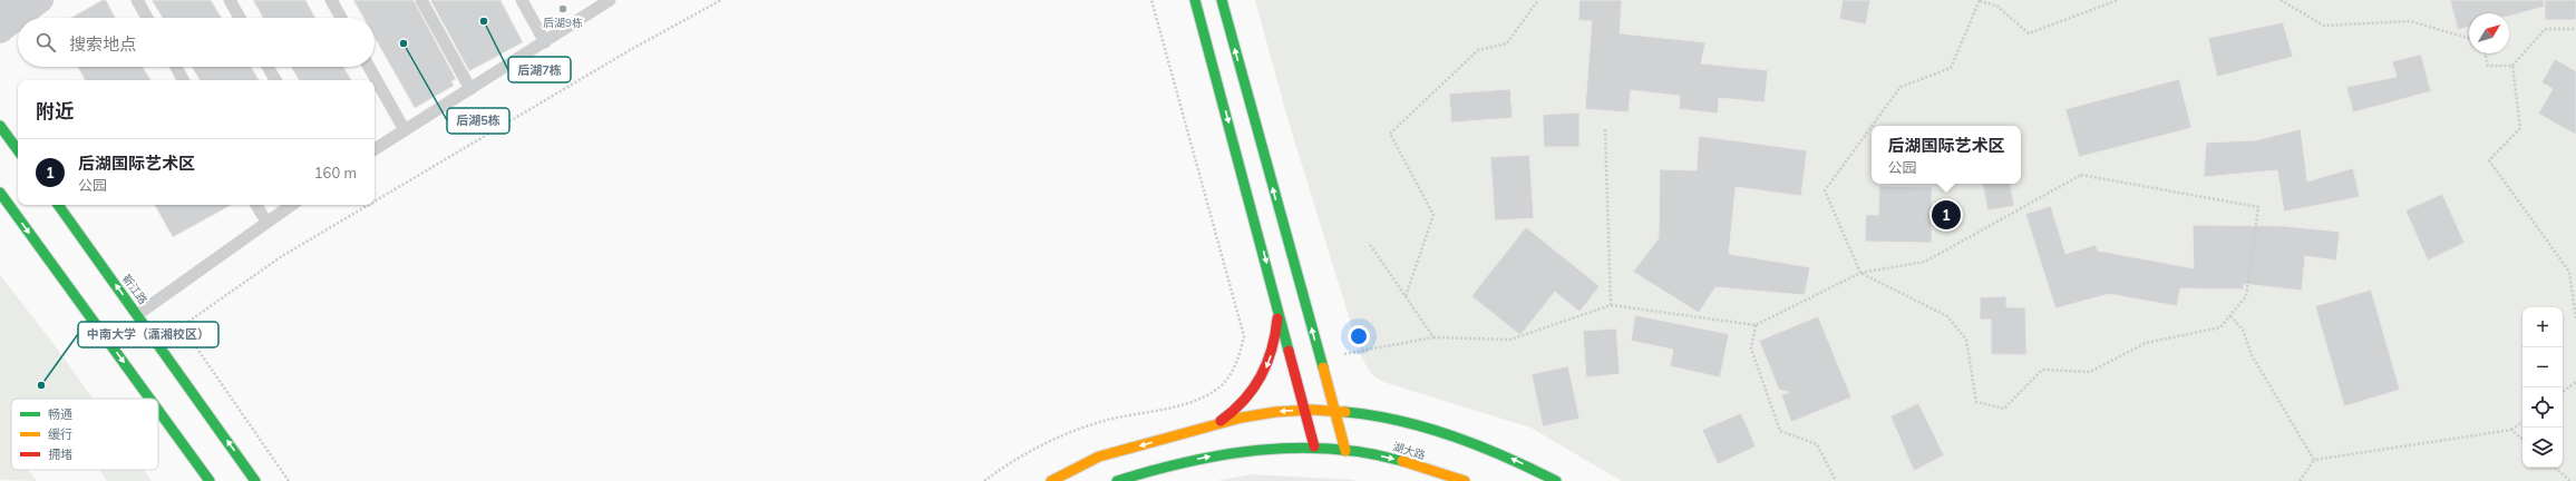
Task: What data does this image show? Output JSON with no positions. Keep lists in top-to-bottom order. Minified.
{"streets":{"main road":["靳江路","湖大路"]},"places":["后湖9栋","后湖7栋","后湖5栋","中南大学（潇湘校区）"],"legend":["畅通","缓行","拥堵"],"north":"top right","page":{"search":"搜索地点","heading":"附近","popup":["后湖国际艺术区","公园"],"list":[{"mark":"1","name":"后湖国际艺术区","note":"公园","value":"160 m"}],"pins":"1","map_buttons":["+","−"]}}
